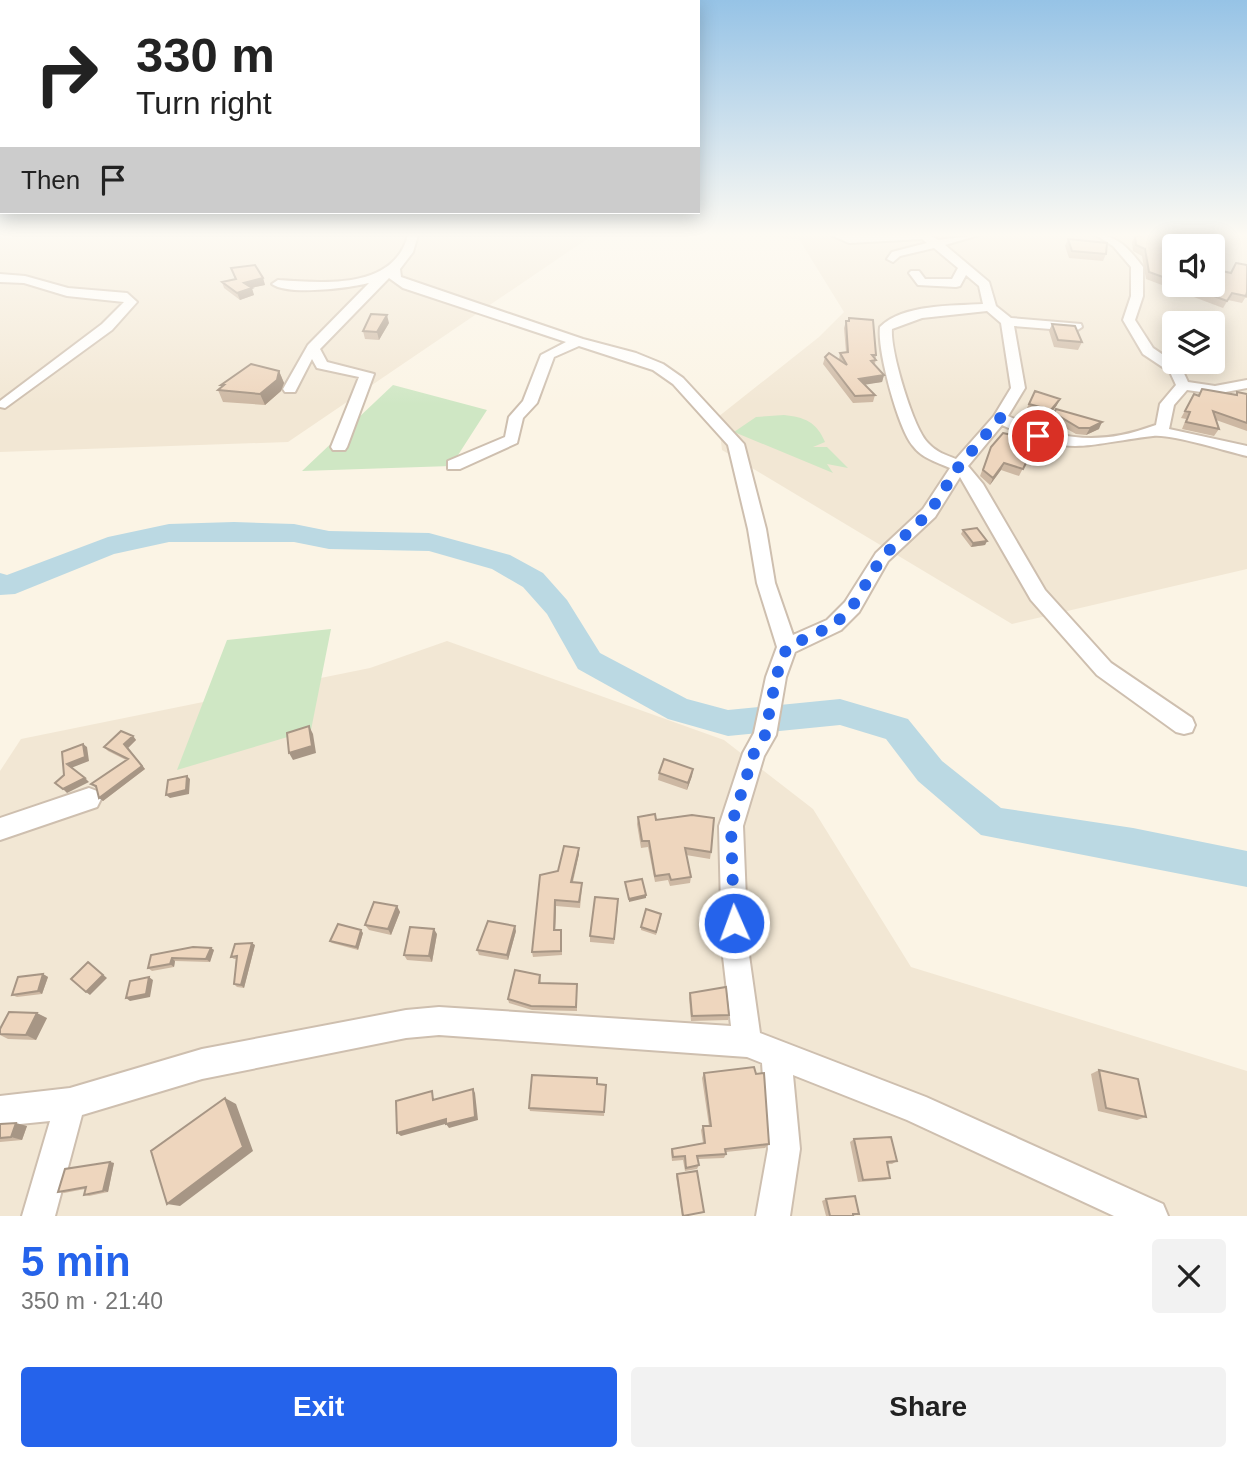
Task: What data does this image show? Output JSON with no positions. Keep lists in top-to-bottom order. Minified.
{"page":{"turn":["330 m","Turn right"],"then":"Then","heading":["5 min","350 m · 21:40"],"buttons":["Exit","Share"]}}
